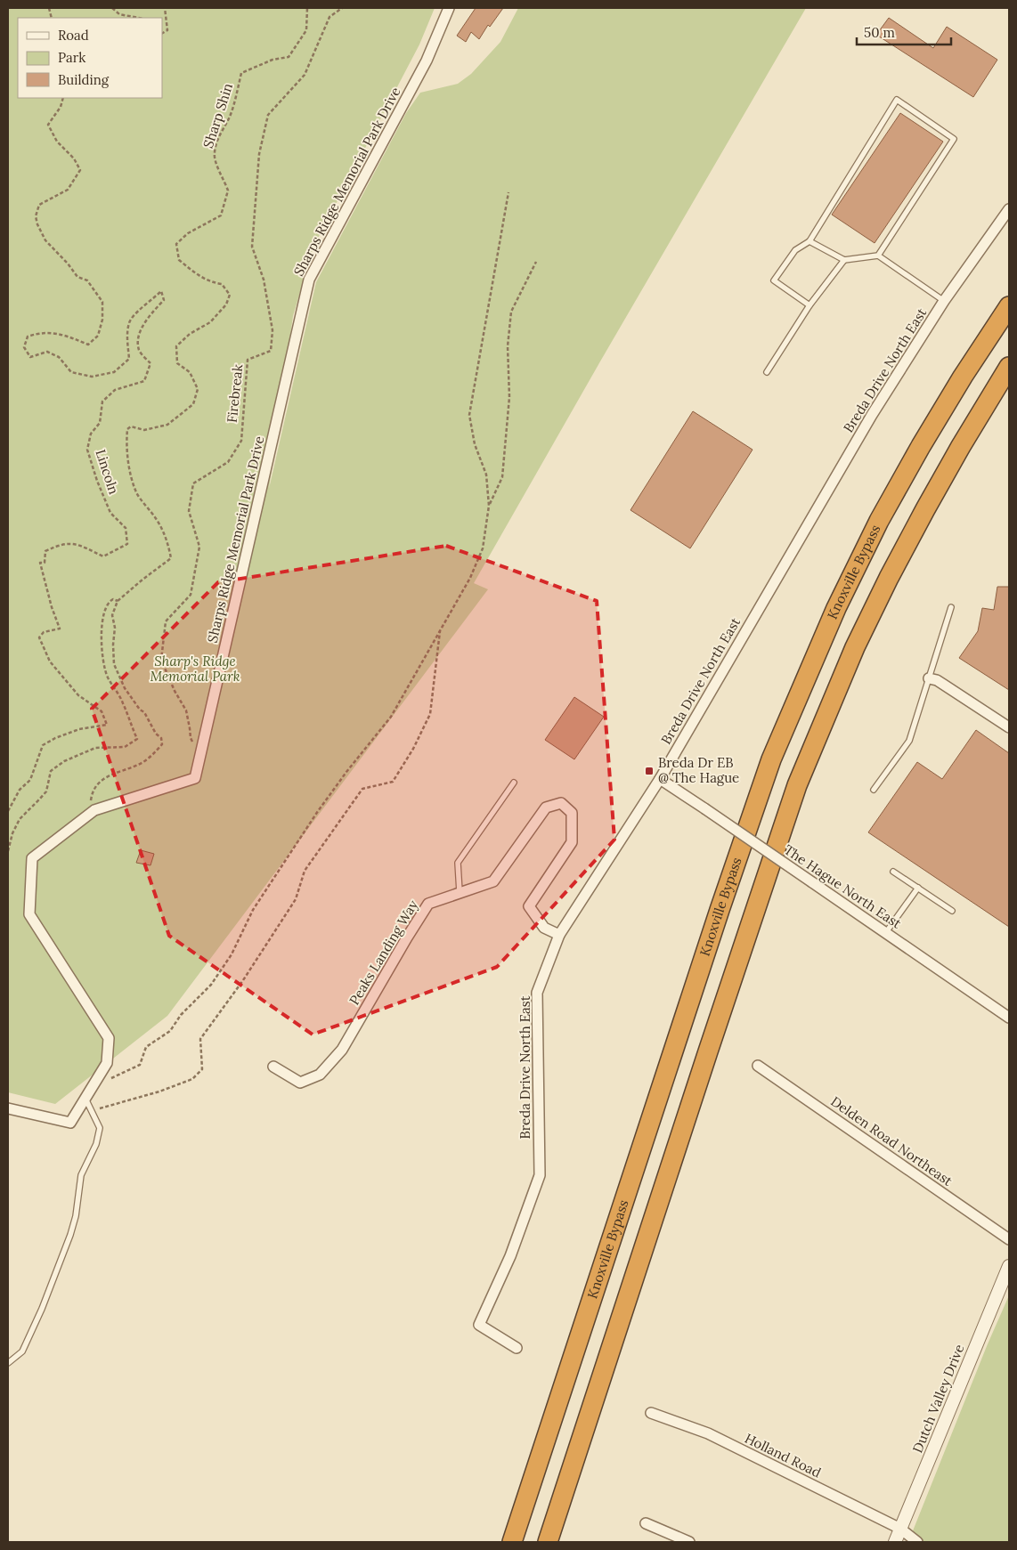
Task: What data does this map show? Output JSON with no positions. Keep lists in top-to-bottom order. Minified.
{"streets":{"highway":["Knoxville Bypass"],"street":["Sharps Ridge Memorial Park Drive","Breda Drive North East","The Hague North East","Peaks Landing Way","Delden Road Northeast","Dutch Valley Drive","Holland Road"],"path":["Sharp Shin","Firebreak","Lincoln"]},"crossings":[["Sharps Ridge Memorial Park Drive","Firebreak"],["Breda Drive North East","The Hague North East"],["Breda Drive North East","Peaks Landing Way"],["Dutch Valley Drive","Holland Road"]],"parks":["Sharp's Ridge Memorial Park"],"places":{"transit":["Breda Dr EB @ The Hague"]},"legend":["Road","Park","Building"],"scale_bar":"50 m"}
